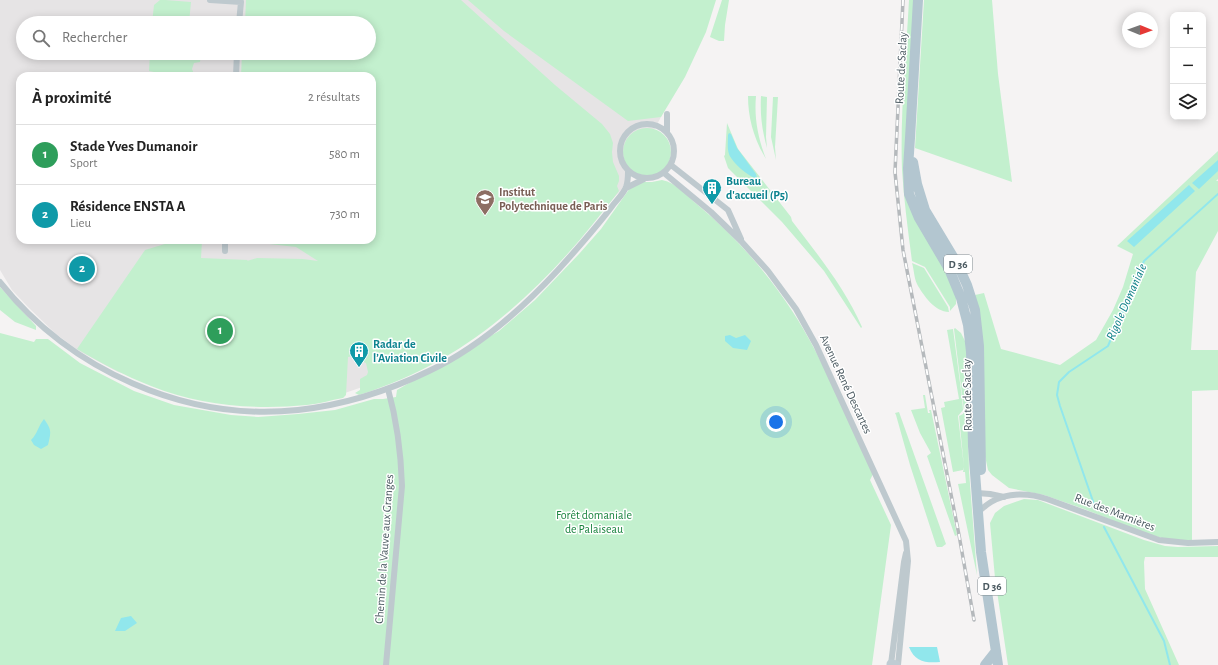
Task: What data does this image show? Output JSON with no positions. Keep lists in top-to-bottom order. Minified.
{"streets":{"main road":["Route de Saclay","D 36"],"street":["Avenue René Descartes","Rue des Marnières","Chemin de la Vauve aux Granges"]},"crossings":[["Route de Saclay","Rue des Marnières"]],"water":["Rigole Domaniale"],"parks":["Forêt domaniale de Palaiseau"],"places":{"building":["Bureau d'accueil (P5)","Radar de l’Aviation Civile"],"school or university":["Institut Polytechnique de Paris"]},"north":"right","page":{"map_buttons":["+","−"],"search":"Rechercher","heading":["À proximité","2 résultats"],"list":[{"mark":"1","name":"Stade Yves Dumanoir","note":"Sport","value":"580 m"},{"mark":"2","name":"Résidence ENSTA A","note":"Lieu","value":"730 m"}],"pins":["2","1"]}}
